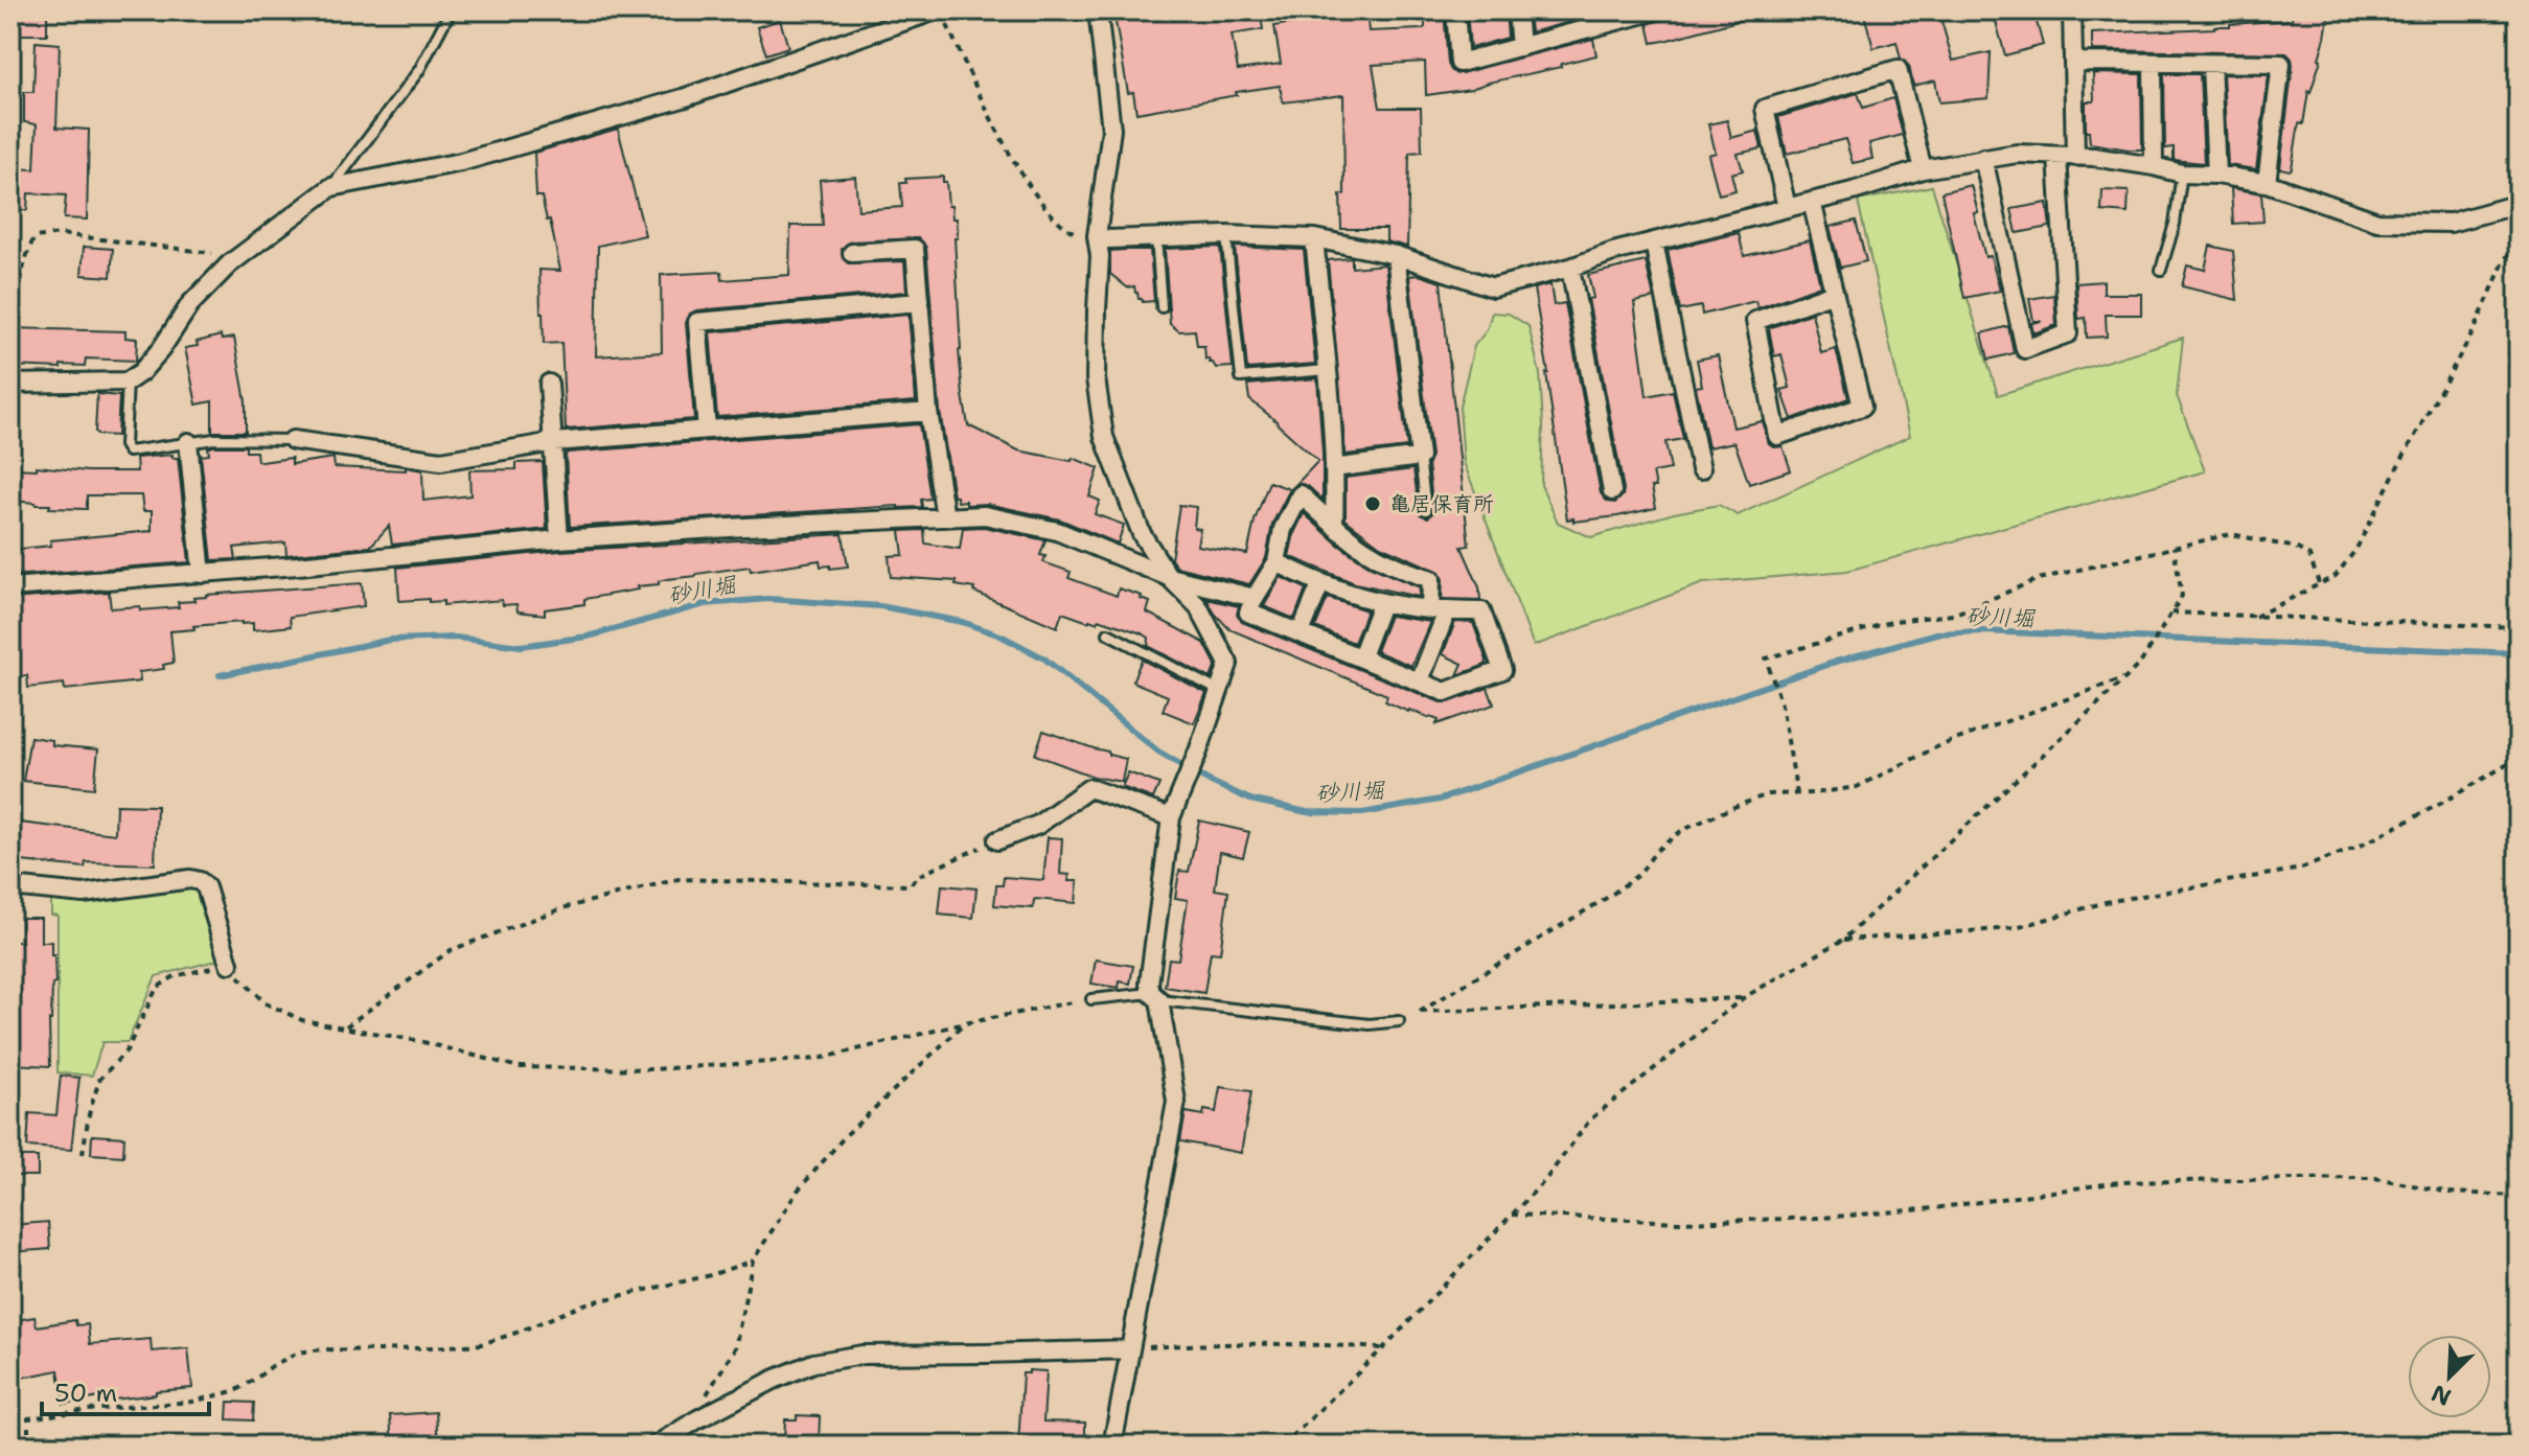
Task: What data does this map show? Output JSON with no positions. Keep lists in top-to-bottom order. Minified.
{"water":["砂川堀"],"places":["亀居保育所"],"scale_bar":"50 m","north":"bottom left"}
